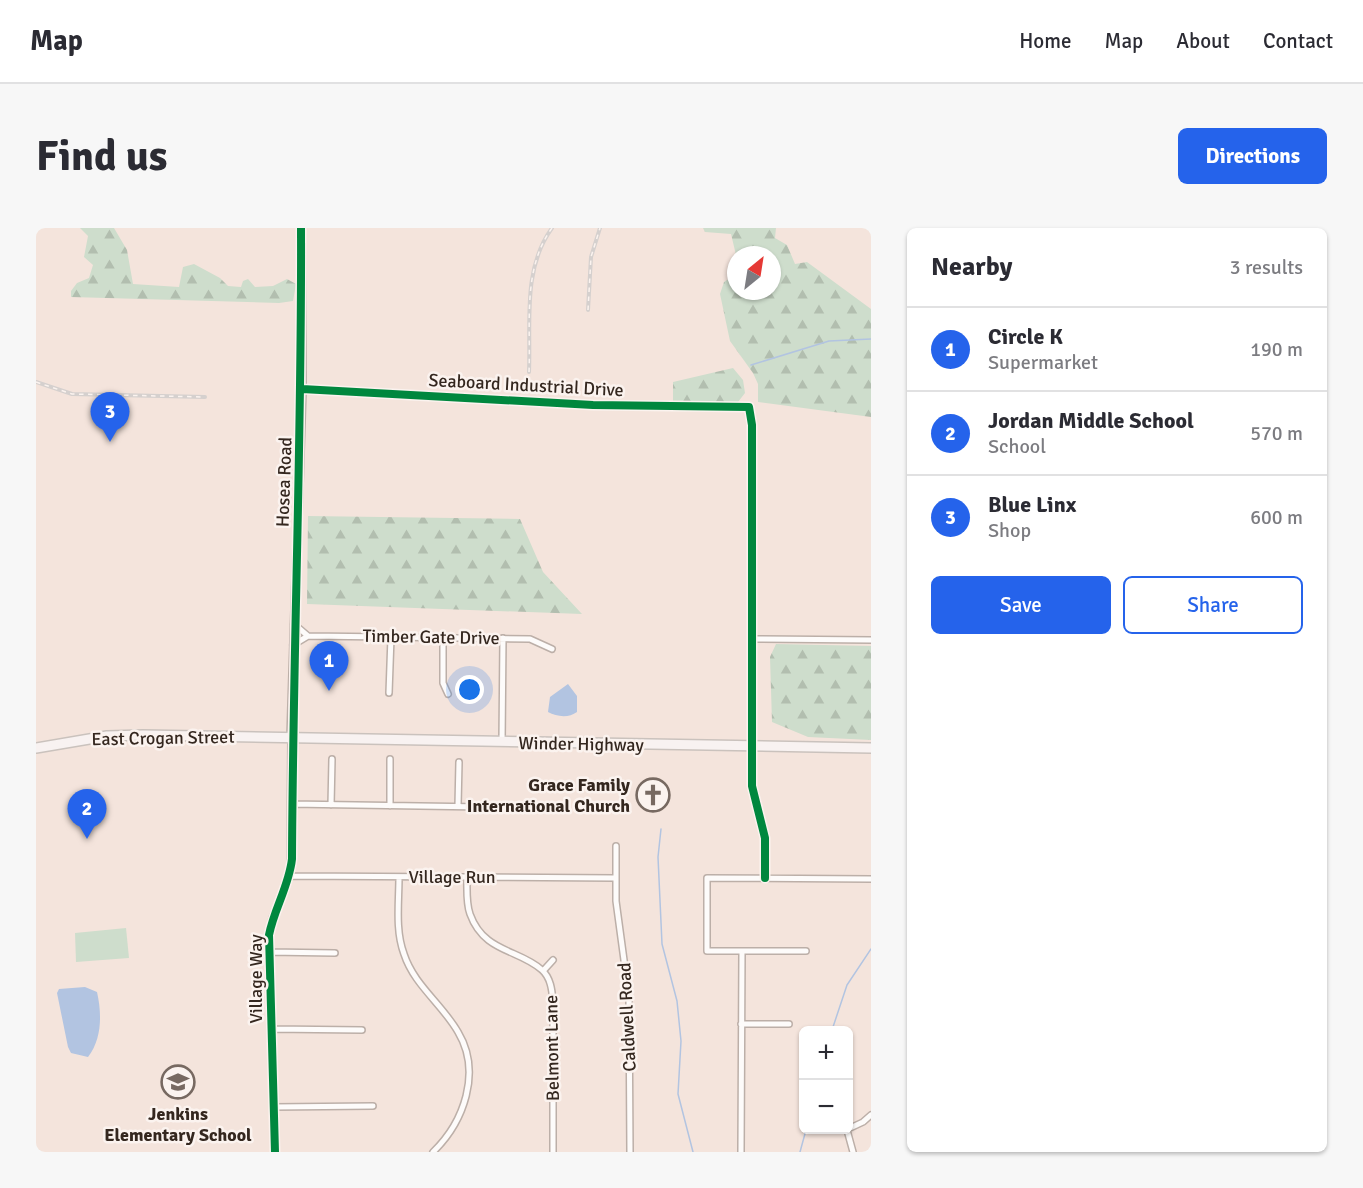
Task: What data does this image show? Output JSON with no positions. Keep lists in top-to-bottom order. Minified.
{"streets":{"main road":["East Crogan Street","Winder Highway"],"street":["Seaboard Industrial Drive","Hosea Road","Timber Gate Drive","Village Run","Village Way","Caldwell Road","Belmont Lane"]},"crossings":[["Seaboard Industrial Drive","Hosea Road"],["Hosea Road","East Crogan Street"],["Hosea Road","Winder Highway"],["Hosea Road","Village Way"],["East Crogan Street","Winder Highway"],["East Crogan Street","Village Way"],["Winder Highway","Village Way"],["Village Run","Village Way"],["Village Run","Caldwell Road"],["Village Run","Belmont Lane"]],"places":{"church":["Grace Family International Church"],"school or university":["Jenkins Elementary School"]},"north":"top right","page":{"header":"Map","nav":["Home","Map","About","Contact"],"buttons":["Directions",["Save","Share"]],"title":"Find us","heading":["Nearby","3 results"],"list":[{"mark":"1","name":"Circle K","note":"Supermarket","value":"190 m"},{"mark":"2","name":"Jordan Middle School","note":"School","value":"570 m"},{"mark":"3","name":"Blue Linx","note":"Shop","value":"600 m"}],"pins":["3","1","2"],"map_buttons":["+","−"]}}
